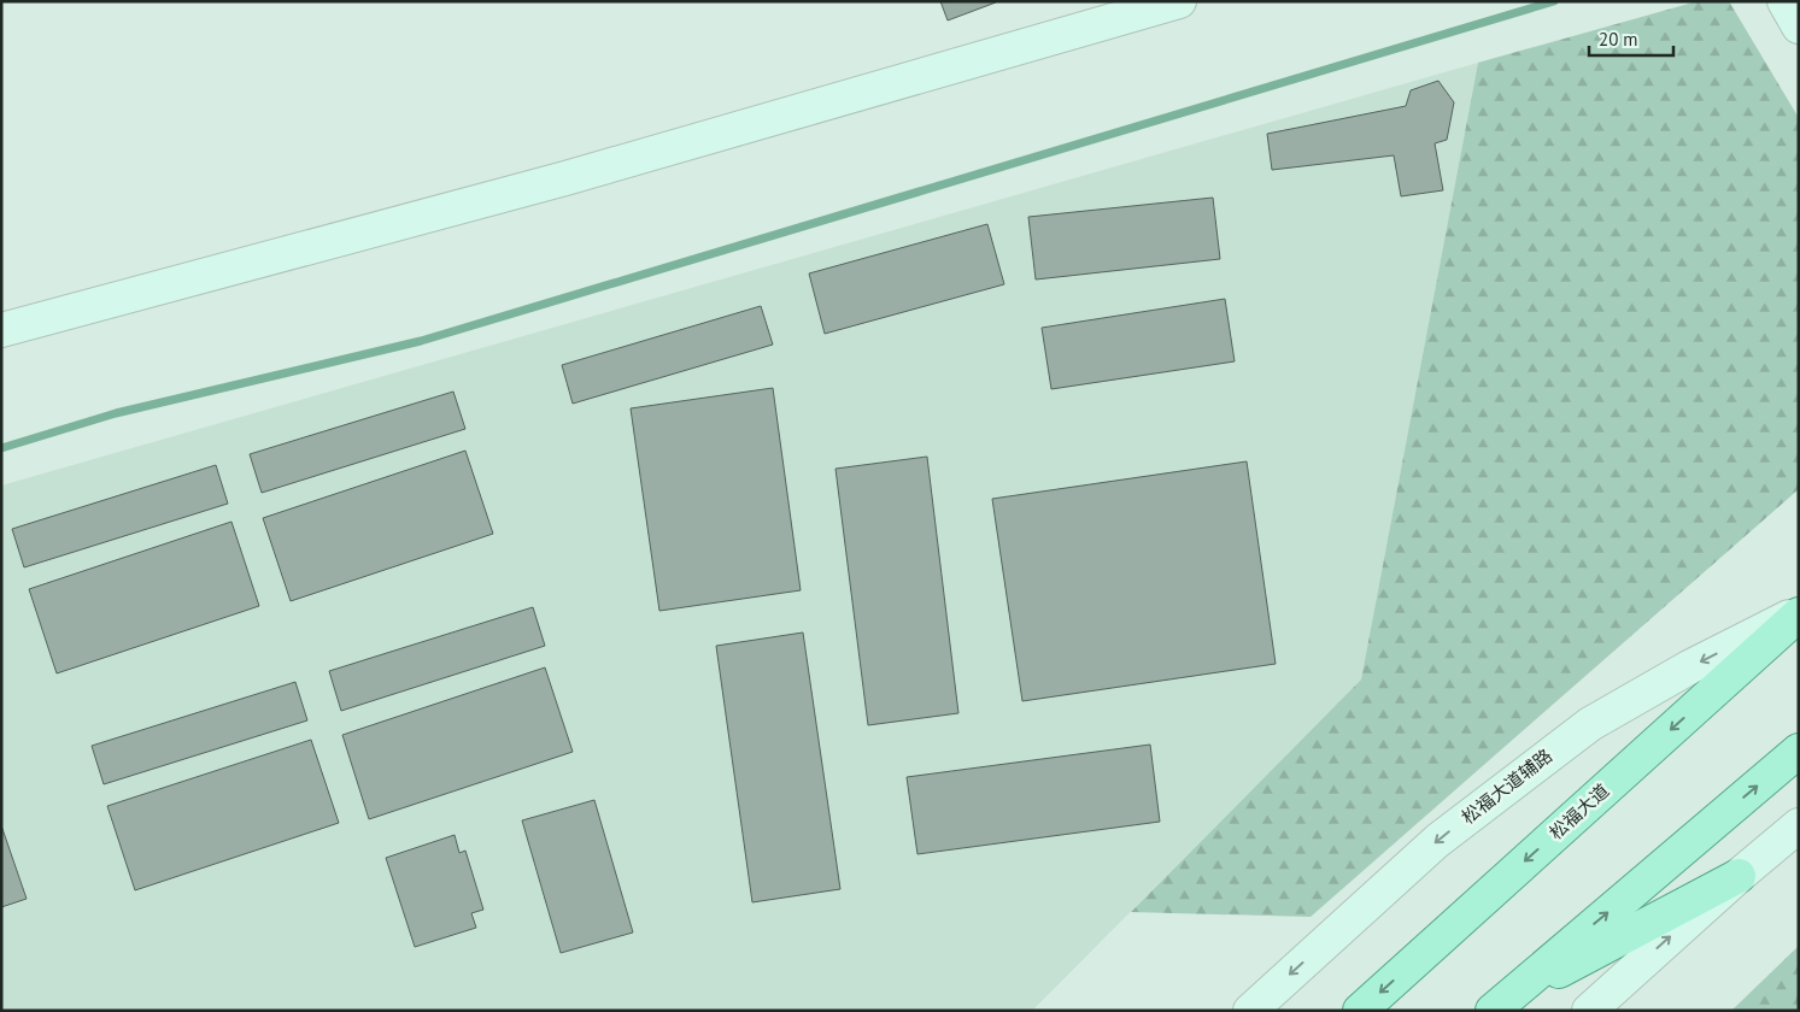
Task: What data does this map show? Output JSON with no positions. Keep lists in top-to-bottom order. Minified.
{"streets":{"main road":["松福大道"],"street":["松福大道辅路"]},"crossings":[["松福大道辅路","松福大道"]],"scale_bar":"20 m"}
